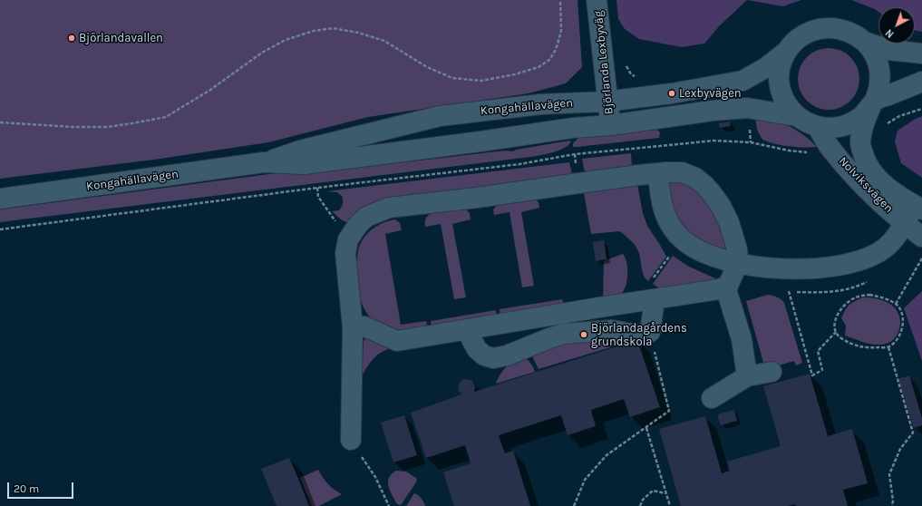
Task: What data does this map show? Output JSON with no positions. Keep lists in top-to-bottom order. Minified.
{"streets":{"street":["Björlanda Lexbyväg","Kongahällavägen","Nolviksvägen"]},"crossings":[["Björlanda Lexbyväg","Kongahällavägen"],["Kongahällavägen","Nolviksvägen"]],"places":["Björlandavallen","Lexbyvägen","Björlandagårdens grundskola"],"scale_bar":"20 m","north":"bottom left"}
